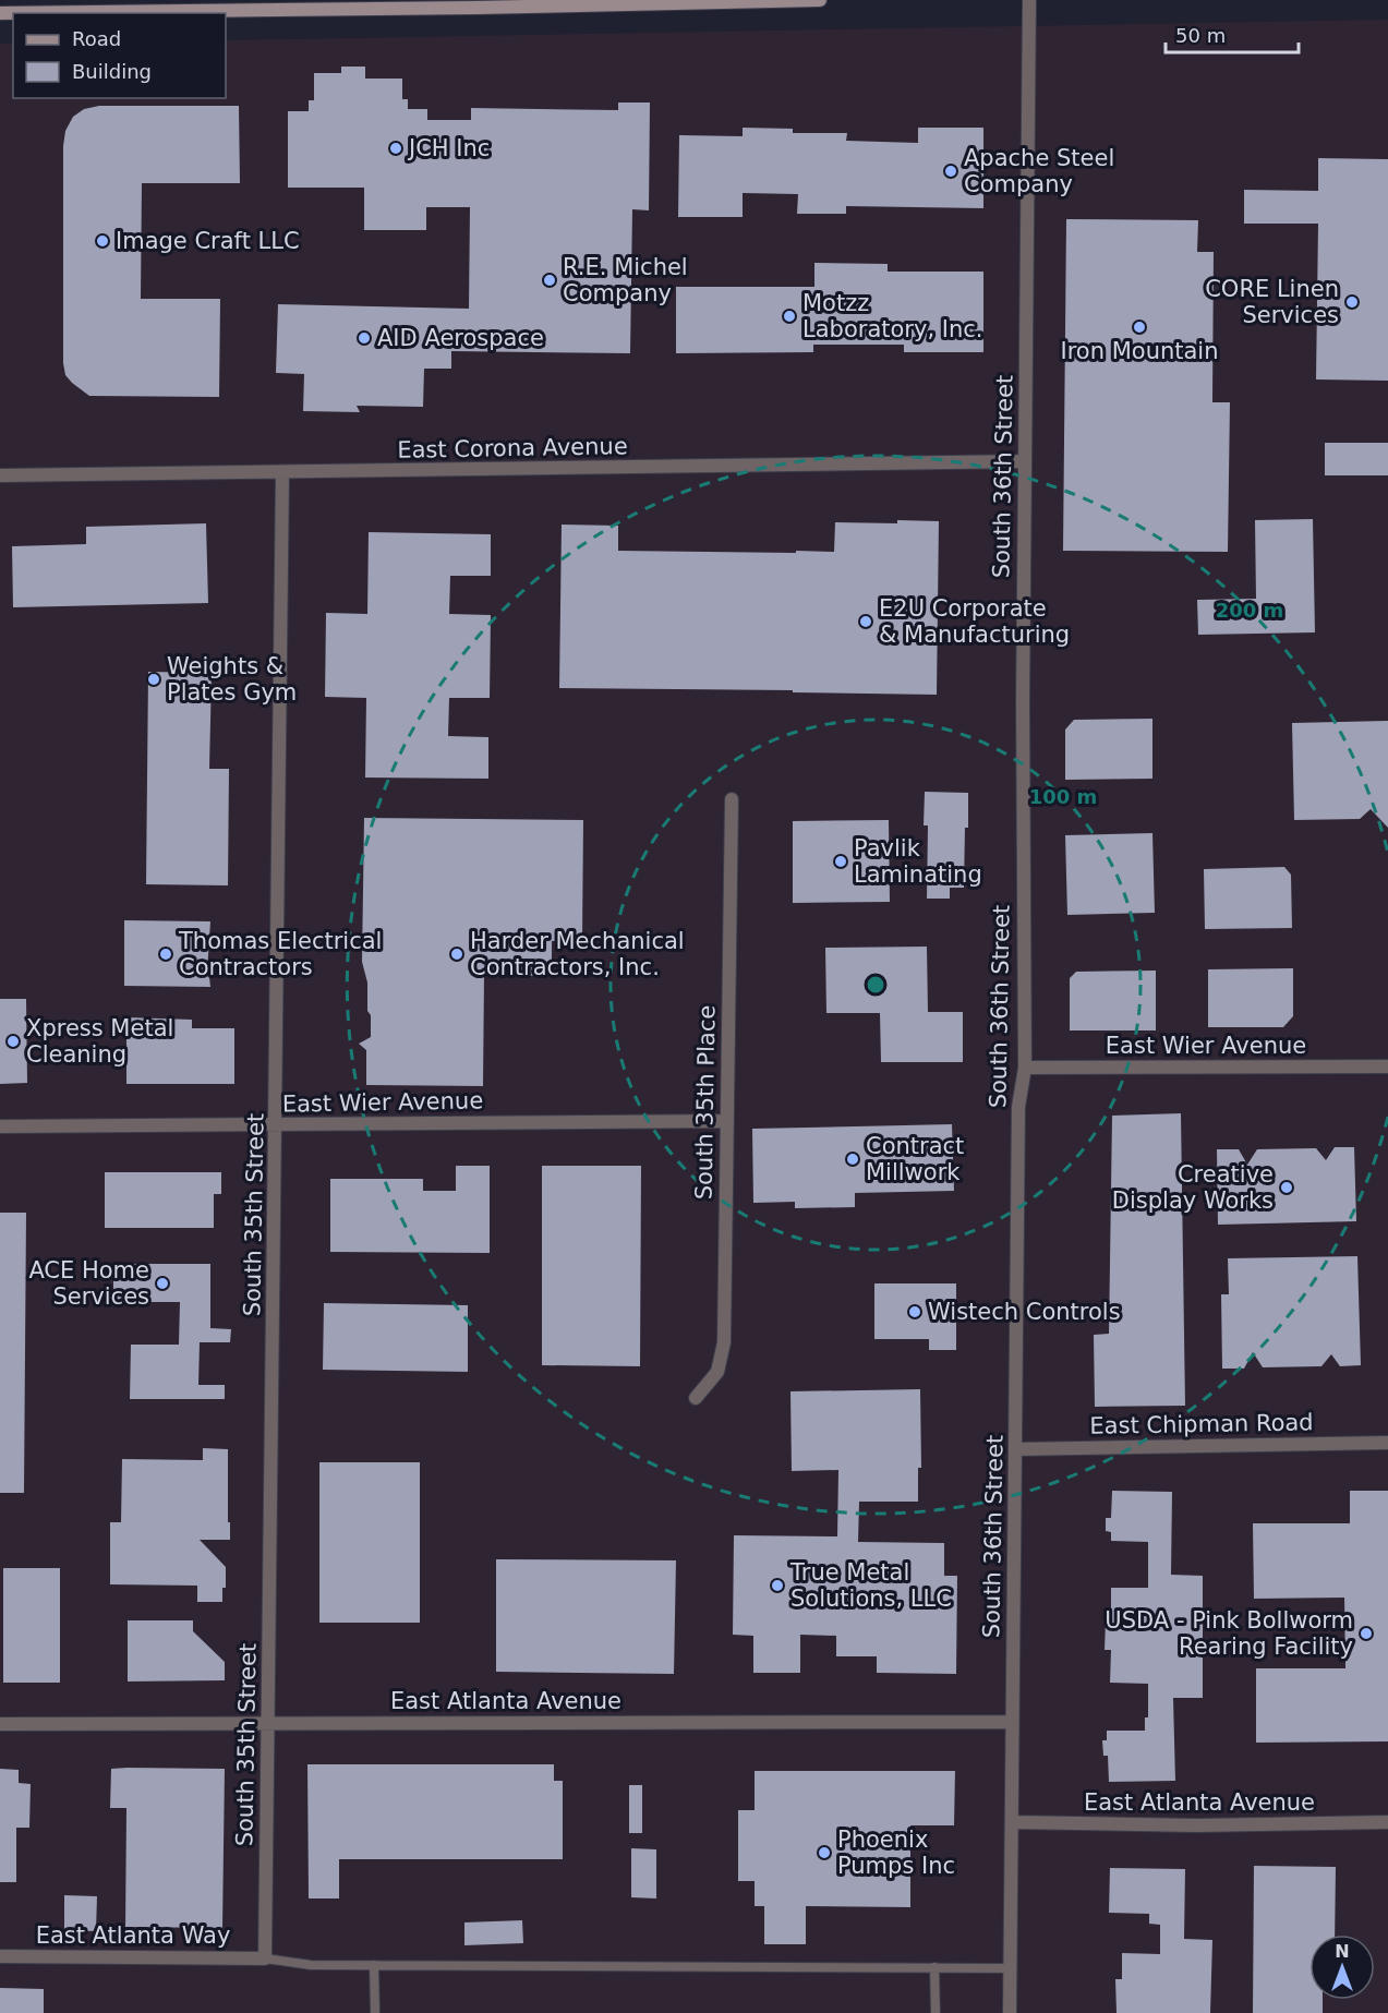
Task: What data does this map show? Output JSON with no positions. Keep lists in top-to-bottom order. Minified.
{"streets":{"street":["East Corona Avenue","South 36th Street","East Wier Avenue","South 35th Place","South 35th Street","East Chipman Road","East Atlanta Avenue","East Atlanta Way"]},"crossings":[["East Corona Avenue","South 36th Street"],["East Corona Avenue","South 35th Street"],["South 36th Street","East Wier Avenue"],["South 36th Street","East Chipman Road"],["South 36th Street","East Atlanta Avenue"],["East Wier Avenue","South 35th Place"],["East Wier Avenue","South 35th Street"],["South 35th Street","East Atlanta Avenue"],["South 35th Street","East Atlanta Way"]],"places":["JCH Inc","Apache Steel Company","Image Craft LLC","R.E. Michel Company","CORE Linen Services","Motzz Laboratory, Inc.","Iron Mountain","AID Aerospace","E2U Corporate & Manufacturing","Weights & Plates Gym","Pavlik Laminating","Thomas Electrical Contractors","Harder Mechanical Contractors, Inc.","Xpress Metal Cleaning","Contract Millwork","Creative Display Works","ACE Home Services","Wistech Controls","True Metal Solutions, LLC","USDA - Pink Bollworm Rearing Facility","Phoenix Pumps Inc"],"legend":["Road","Building"],"scale_bar":"50 m","north":"top","rings":["200 m","100 m"]}
